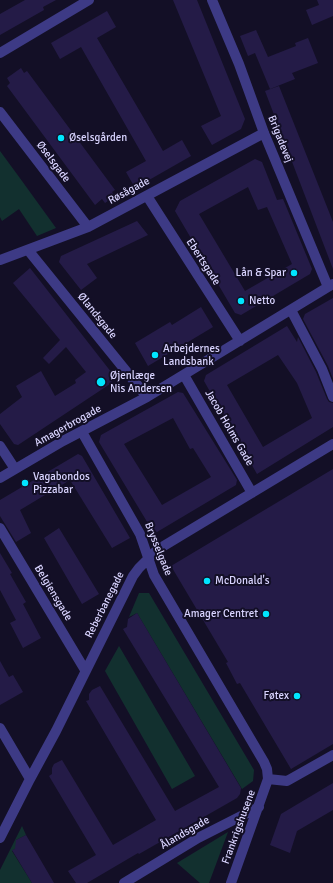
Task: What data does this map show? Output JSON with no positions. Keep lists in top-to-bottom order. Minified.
{"streets":{"street":["Brigadevej","Øselsgade","Røsågade","Ebertsgade","Ølandsgade","Amagerbrogade","Jacob Holms Gade","Brysselgade","Belgiensgade","Reberbanegade","Frankrigshusene","Ålandsgade"]},"crossings":[["Brigadevej","Røsågade"],["Brigadevej","Amagerbrogade"],["Øselsgade","Røsågade"],["Røsågade","Ebertsgade"],["Røsågade","Ølandsgade"],["Ebertsgade","Amagerbrogade"],["Ølandsgade","Amagerbrogade"],["Amagerbrogade","Jacob Holms Gade"],["Amagerbrogade","Brysselgade"],["Jacob Holms Gade","Reberbanegade"],["Brysselgade","Reberbanegade"],["Brysselgade","Frankrigshusene"],["Belgiensgade","Reberbanegade"],["Frankrigshusene","Ålandsgade"]],"places":["Øselsgården","Lån & Spar","Netto","Arbejdernes Landsbank","Øjenlæge Nis Andersen","Vagabondos Pizzabar","McDonald's","Amager Centret","Føtex"]}
